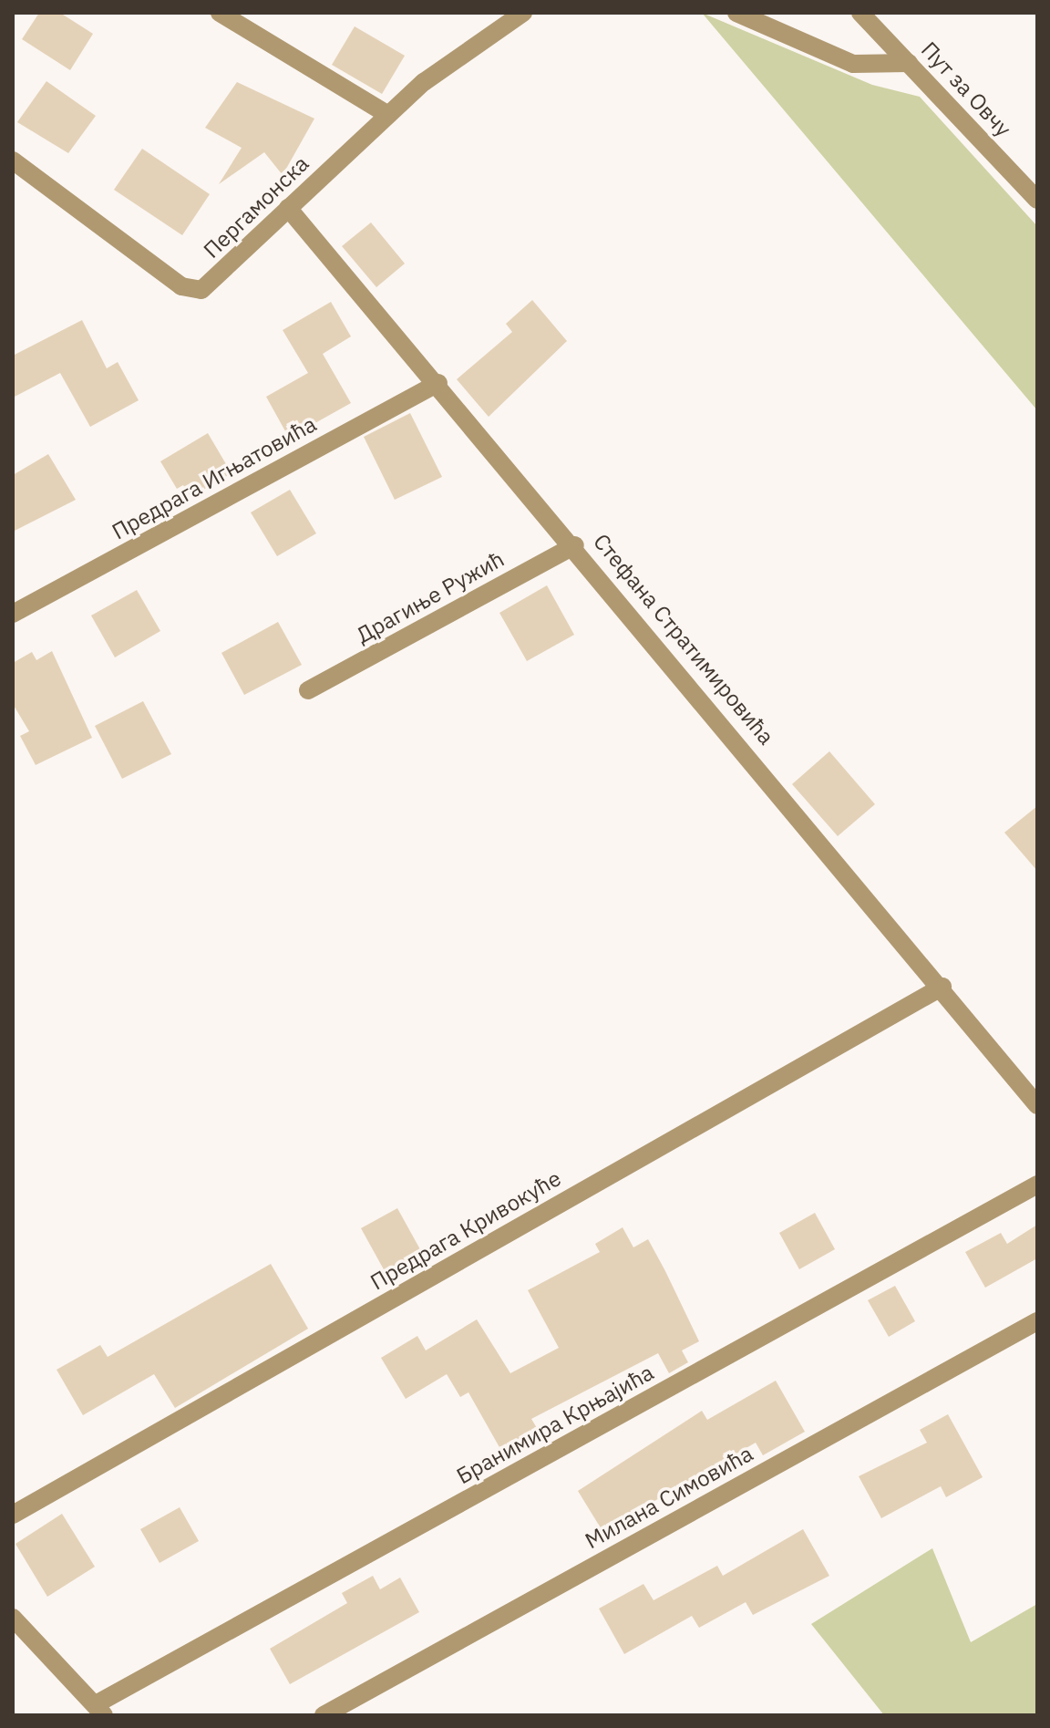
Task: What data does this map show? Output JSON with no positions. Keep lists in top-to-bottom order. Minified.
{"streets":{"street":["Пут за Овчу","Пергамонска","Предрага Игњатовића","Драгиње Ружић","Стефана Стратимировића","Предрага Кривокуће","Бранимира Крњајића","Милана Симовића"]},"crossings":[["Пергамонска","Стефана Стратимировића"],["Предрага Игњатовића","Стефана Стратимировића"],["Драгиње Ружић","Стефана Стратимировића"],["Стефана Стратимировића","Предрага Кривокуће"]]}
